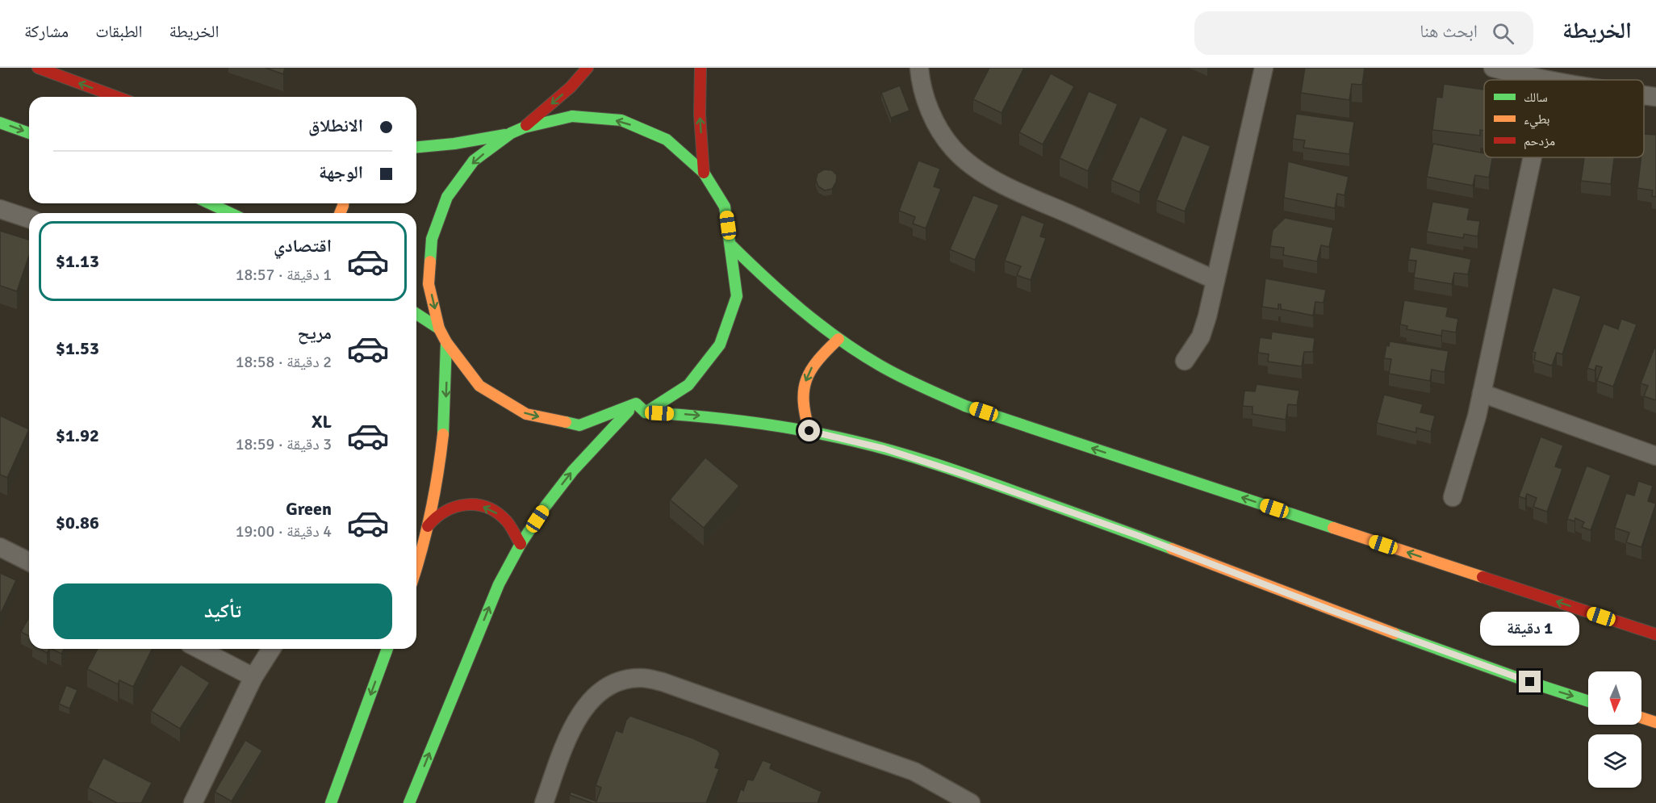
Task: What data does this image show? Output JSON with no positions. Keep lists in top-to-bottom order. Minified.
{"legend":["سالك","بطيء","مزدحم"],"north":"bottom","page":{"header":"الخريطة","search":"ابحث هنا","nav":["الخريطة","الطبقات","مشاركة"],"banner":["الانطلاق","الوجهة"],"list":[{"name":"اقتصادي","note":"1 دقيقة · 18:57","value":"$1.13"},{"name":"مريح","note":"2 دقيقة · 18:58","value":"$1.53"},{"name":"XL","note":"3 دقيقة · 18:59","value":"$1.92"},{"name":"Green","note":"4 دقيقة · 19:00","value":"$0.86"}],"buttons":"تأكيد","bubble":"1 دقيقة"}}
